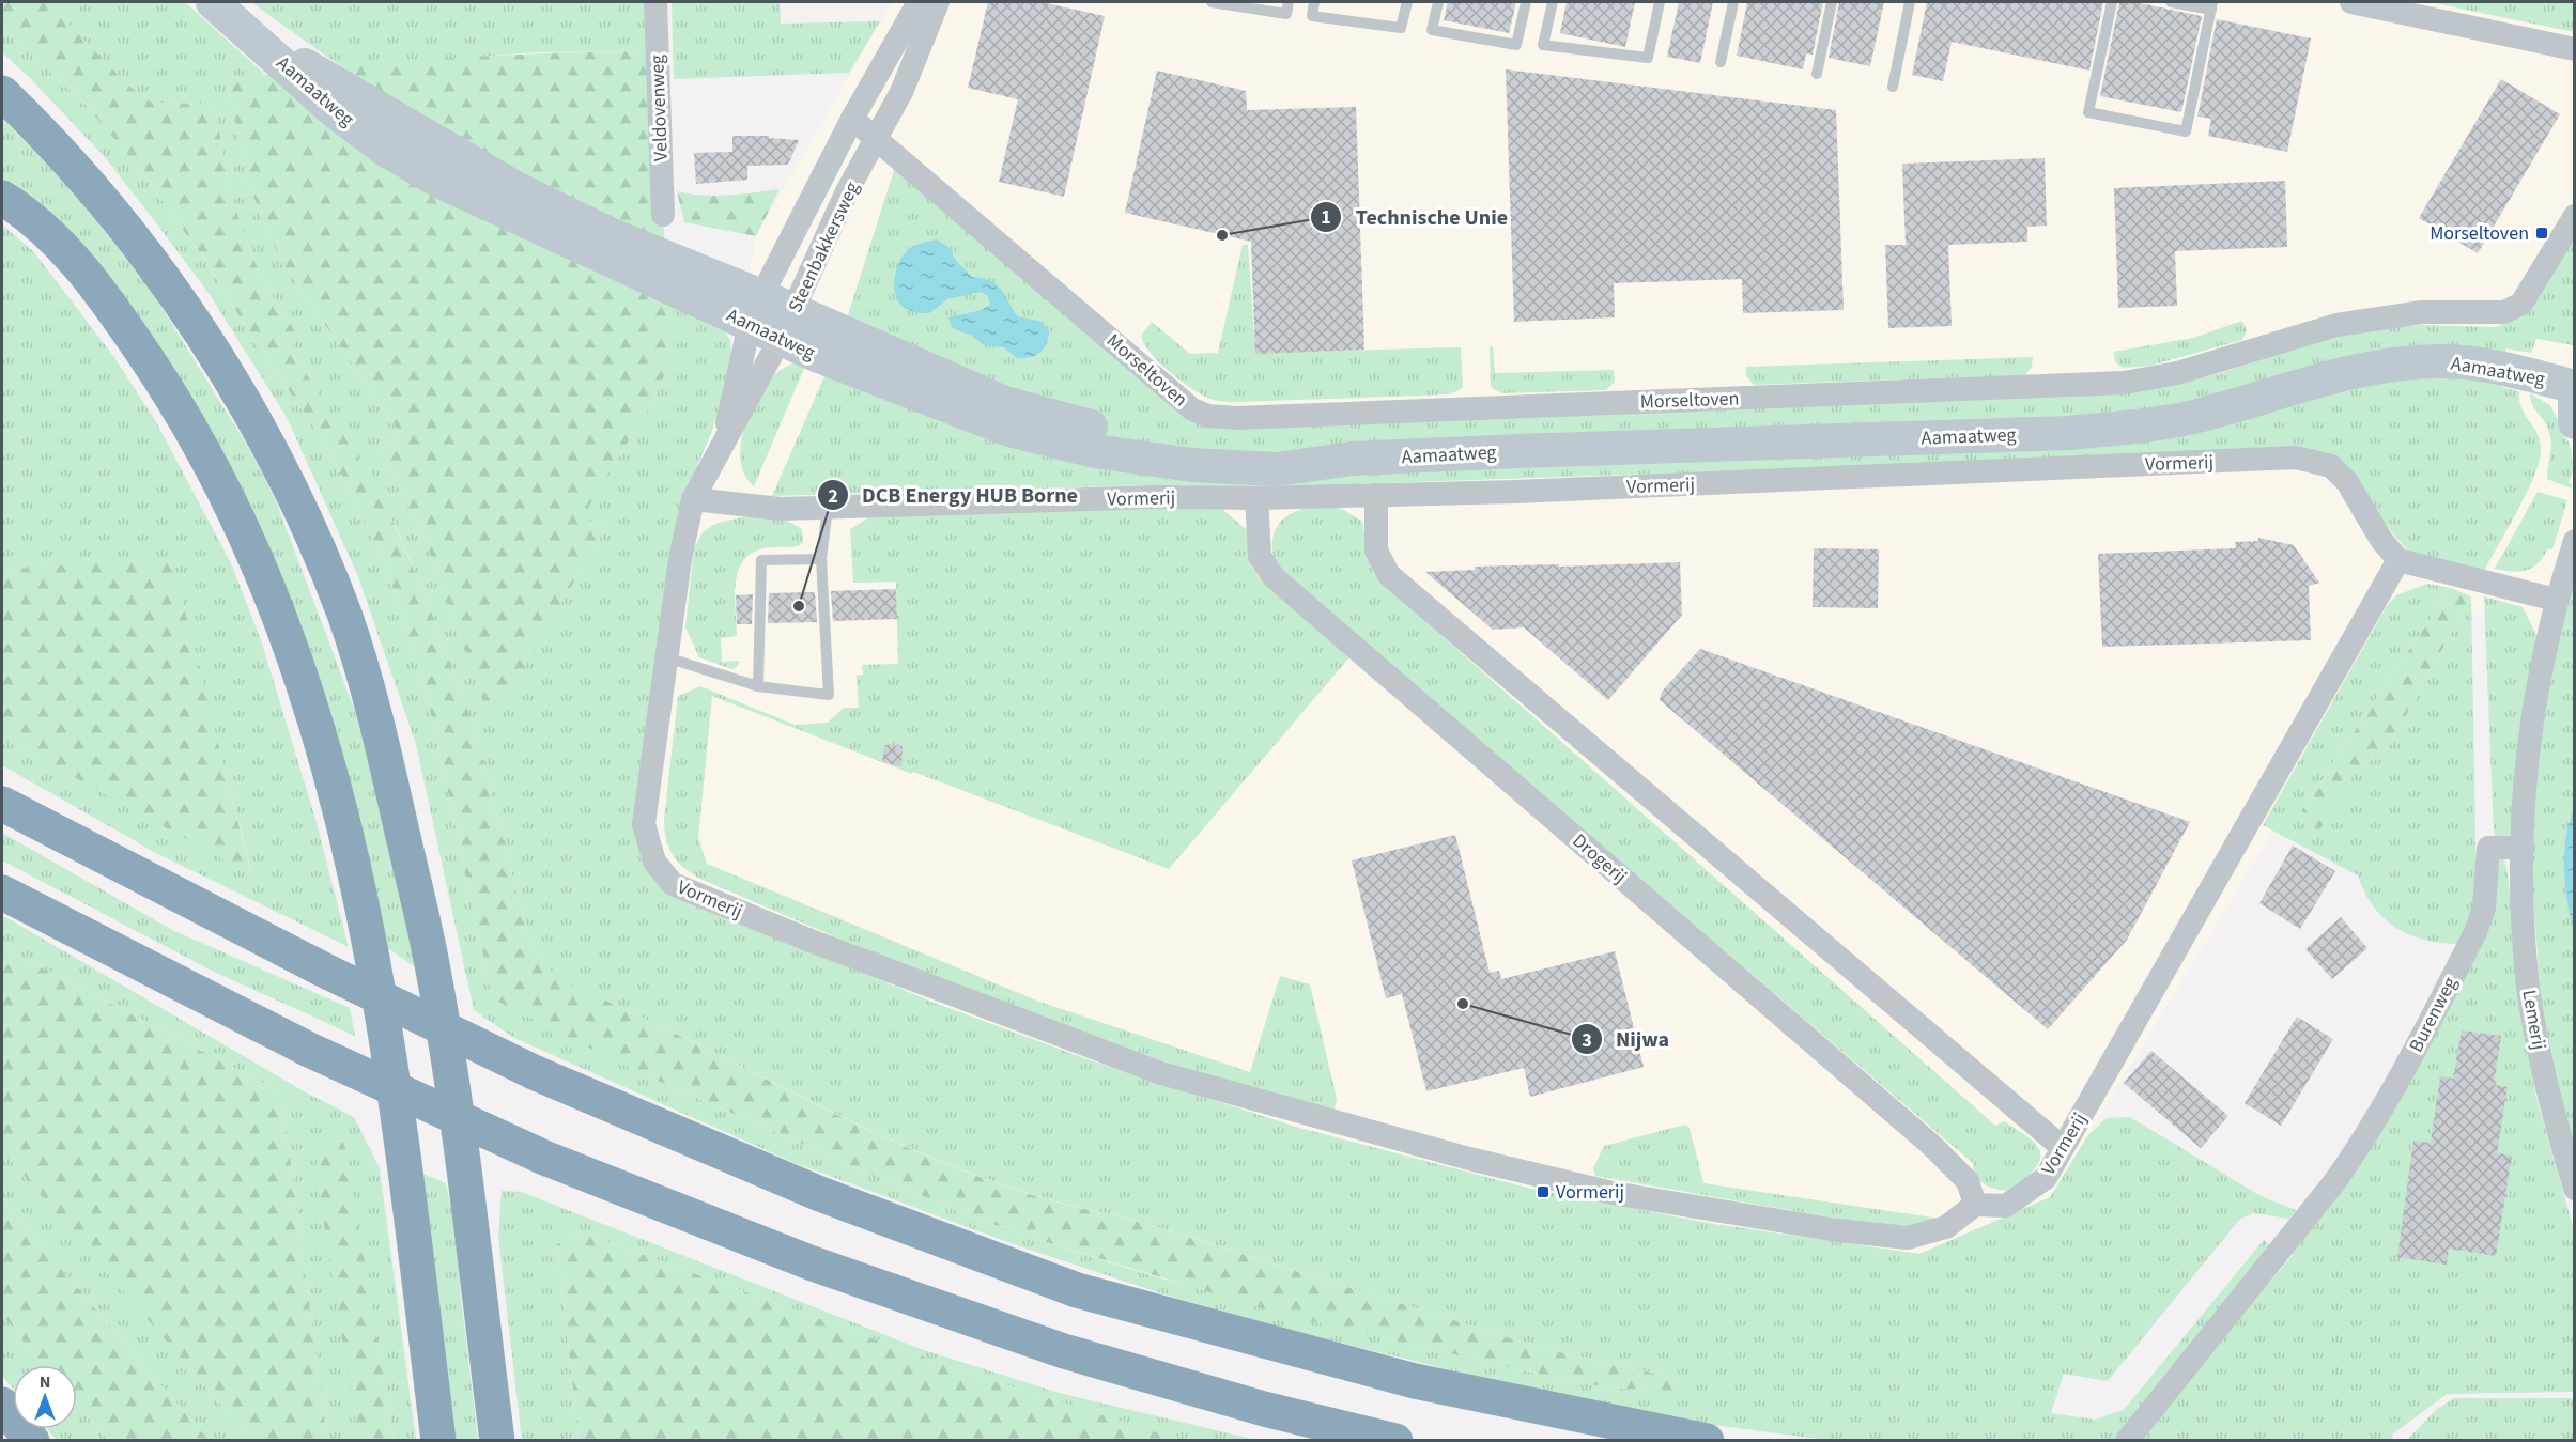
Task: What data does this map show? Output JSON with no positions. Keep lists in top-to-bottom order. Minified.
{"streets":{"main road":["Aamaatweg"],"street":["Veldovenweg","Steenbakkersweg","Morseltoven","Vormerij","Drogerij","Burenweg","Lemerij"]},"crossings":[["Aamaatweg","Steenbakkersweg"],["Steenbakkersweg","Morseltoven"],["Vormerij","Drogerij"],["Burenweg","Lemerij"]],"places":{"transit":["Morseltoven","Vormerij"],"other":["Technische Unie","DCB Energy HUB Borne","Nijwa"]},"north":"top"}
